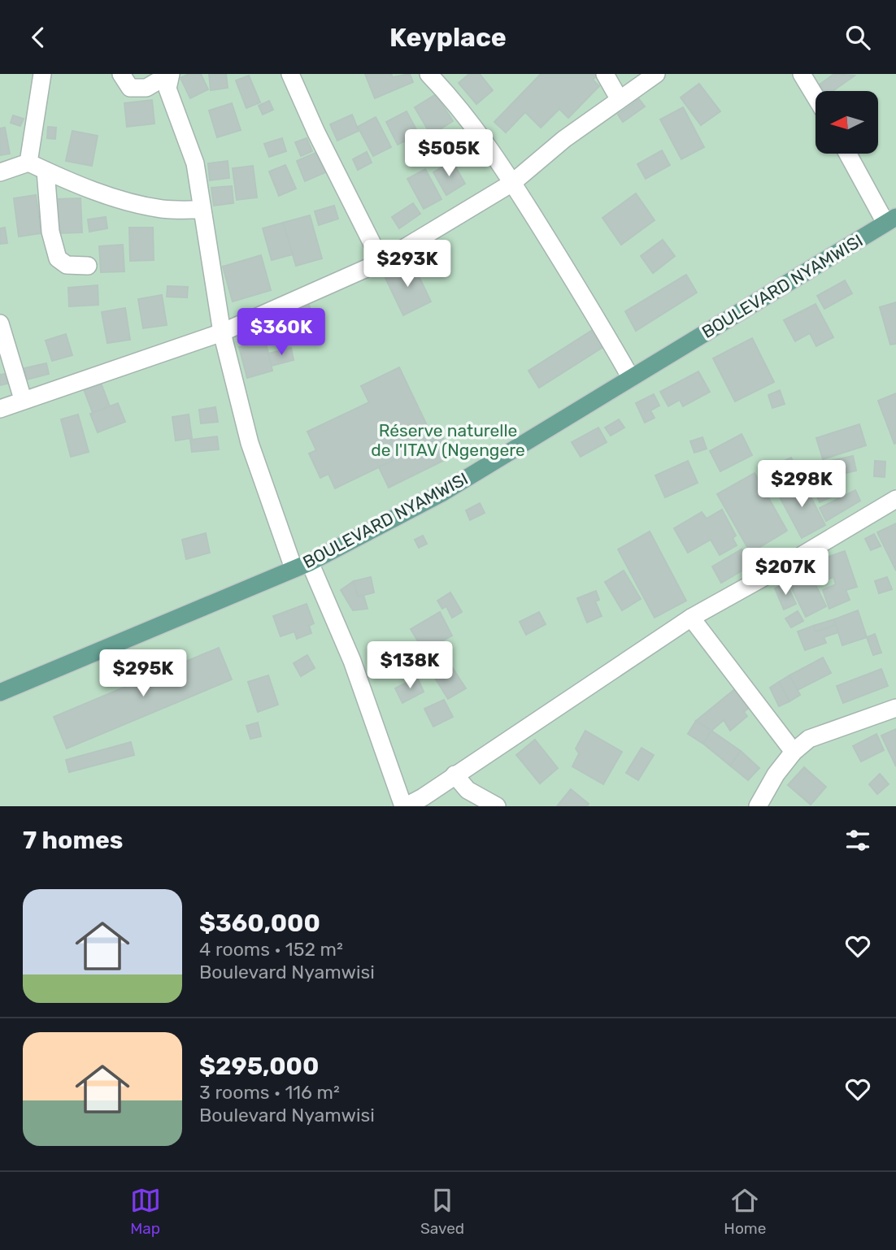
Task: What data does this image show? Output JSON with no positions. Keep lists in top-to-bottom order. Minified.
{"streets":{"main road":["BOULEVARD NYAMWISI"]},"parks":["Réserve naturelle de l'ITAV (Ngengere"],"north":"left","page":{"header":"Keyplace","price":["$505K","$293K","$360K","$298K","$207K","$138K","$295K"],"heading":"7 homes","list":[{"name":"$360,000","note":"4 rooms · 152 m² · Boulevard Nyamwisi"},{"name":"$295,000","note":"3 rooms · 116 m² · Boulevard Nyamwisi"}],"tabs":["Map","Saved","Home"]}}
